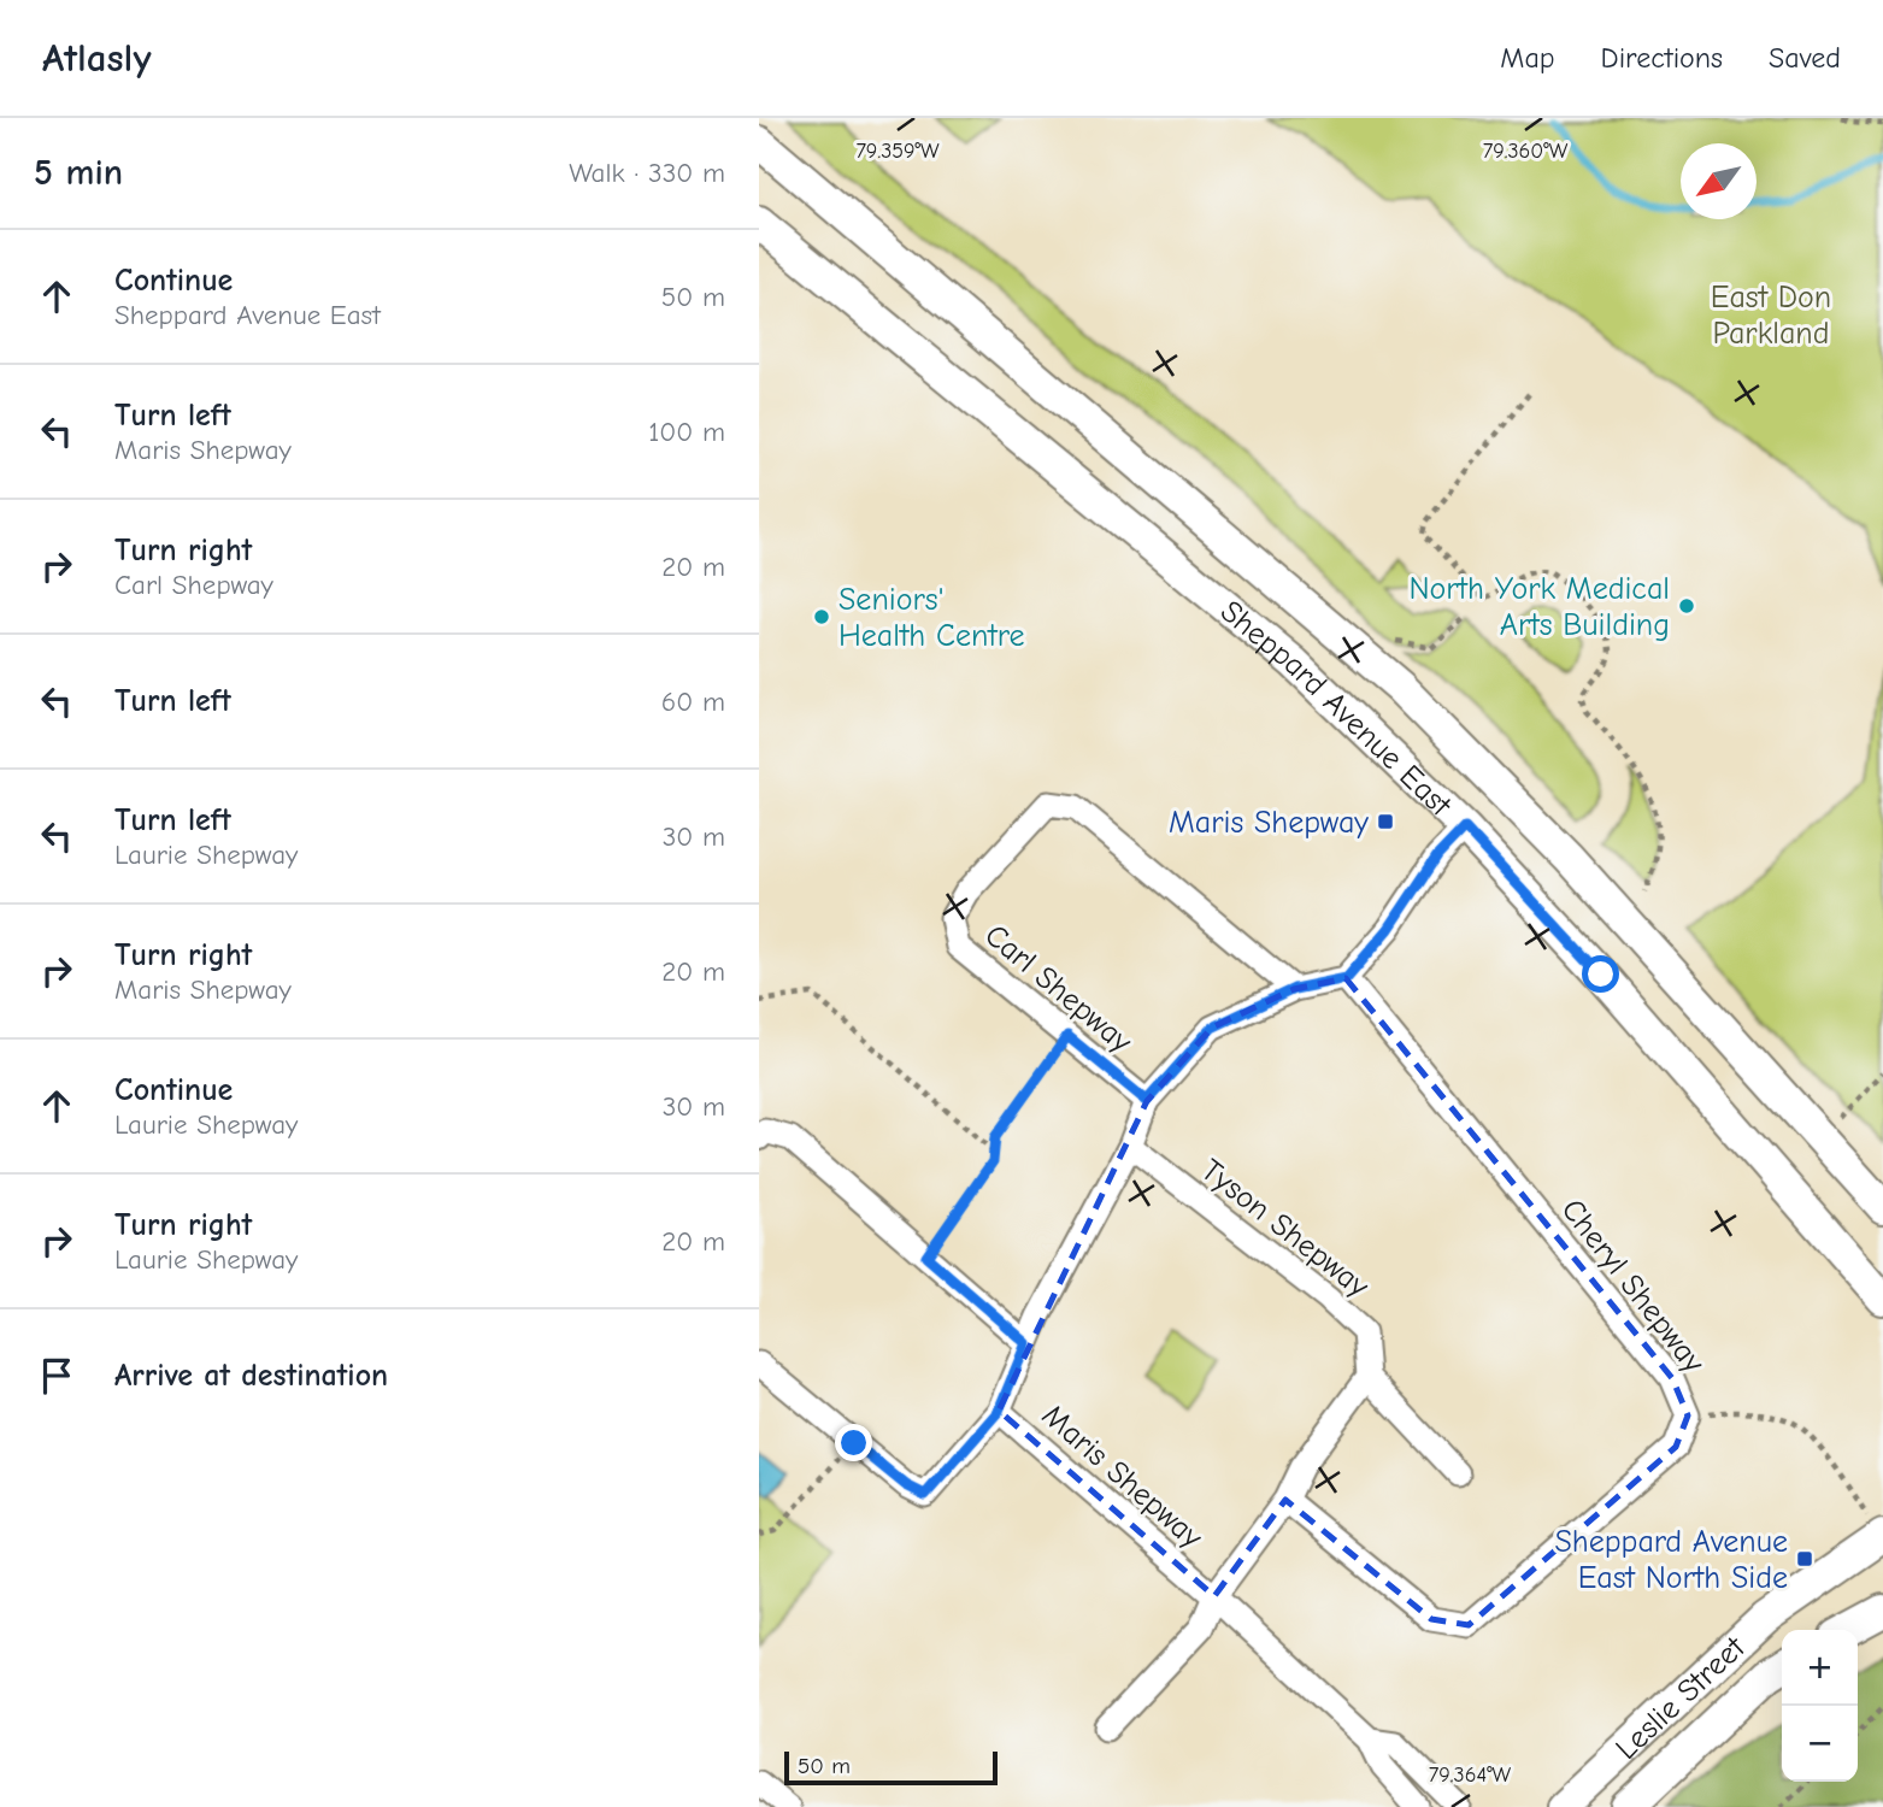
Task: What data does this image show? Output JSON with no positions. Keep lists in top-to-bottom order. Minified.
{"streets":{"main road":["Sheppard Avenue East","Leslie Street"],"street":["Carl Shepway","Tyson Shepway","Cheryl Shepway","Maris Shepway"]},"crossings":[["Carl Shepway","Maris Shepway"],["Tyson Shepway","Maris Shepway"],["Cheryl Shepway","Maris Shepway"]],"parks":["East Don Parkland"],"places":{"other":["North York Medical Arts Building","Seniors' Health Centre"],"transit":["Maris Shepway","Sheppard Avenue East North Side"]},"scale_bar":"50 m","north":"bottom left","page":{"header":"Atlasly","nav":["Map","Directions","Saved"],"heading":["5 min","Walk · 330 m"],"list":[["Continue","Sheppard Avenue East","50 m"],["Turn left","Maris Shepway","100 m"],["Turn right","Carl Shepway","20 m"],["Turn left","60 m"],["Turn left","Laurie Shepway","30 m"],["Turn right","Maris Shepway","20 m"],["Continue","Laurie Shepway","30 m"],["Turn right","Laurie Shepway","20 m"],"Arrive at destination"],"map_buttons":["+","−"],"scale":"50 m"},"coordinates":["79.359°W","79.360°W","79.364°W"]}
